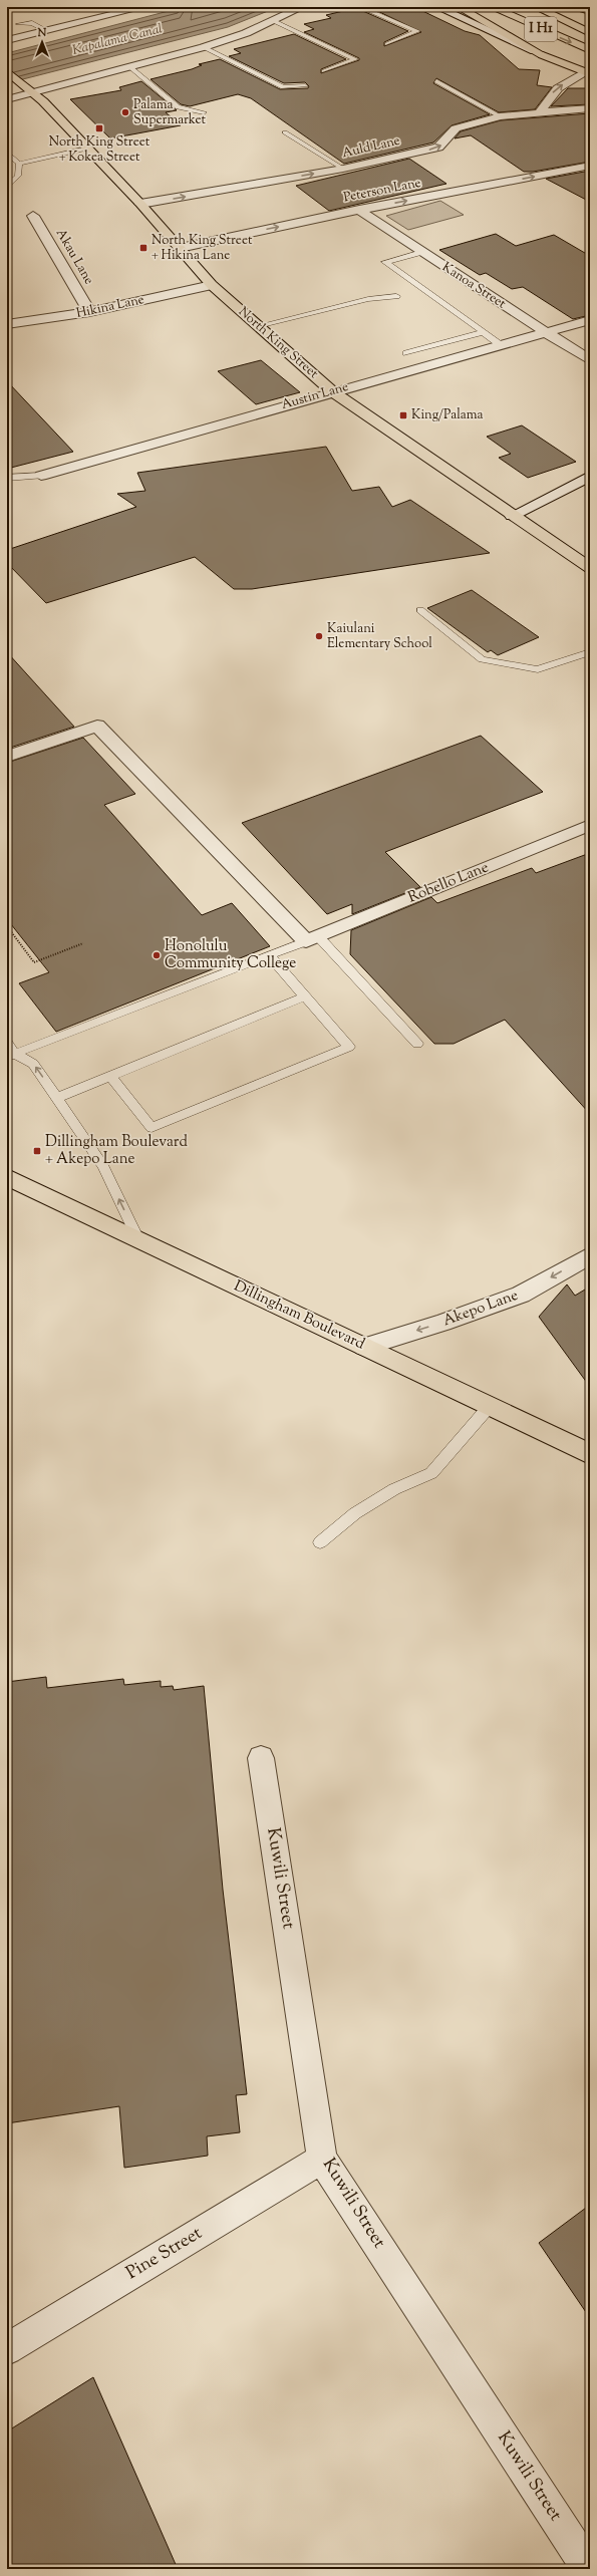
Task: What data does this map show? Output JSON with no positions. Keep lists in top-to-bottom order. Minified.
{"streets":{"main road":["I H1","North King Street","Dillingham Boulevard"],"street":["Auld Lane","Peterson Lane","Akau Lane","Kanoa Street","Hikina Lane","Austin Lane","Robello Lane","Akepo Lane","Kuwili Street","Pine Street"]},"crossings":[["Auld Lane","North King Street"],["Peterson Lane","Kanoa Street"],["Peterson Lane","North King Street"],["Akau Lane","Hikina Lane"],["Kanoa Street","Austin Lane"],["Hikina Lane","North King Street"],["North King Street","Austin Lane"],["Akepo Lane","Dillingham Boulevard"],["Kuwili Street","Pine Street"]],"one_way":["Peterson Lane","Akepo Lane"],"water":["Kapalama Canal"],"places":{"other":["Palama Supermarket","Kaiulani Elementary School","Honolulu Community College"],"transit":["North King Street + Kokea Street","North King Street + Hikina Lane","King/Palama","Dillingham Boulevard + Akepo Lane"]},"north":"top"}
